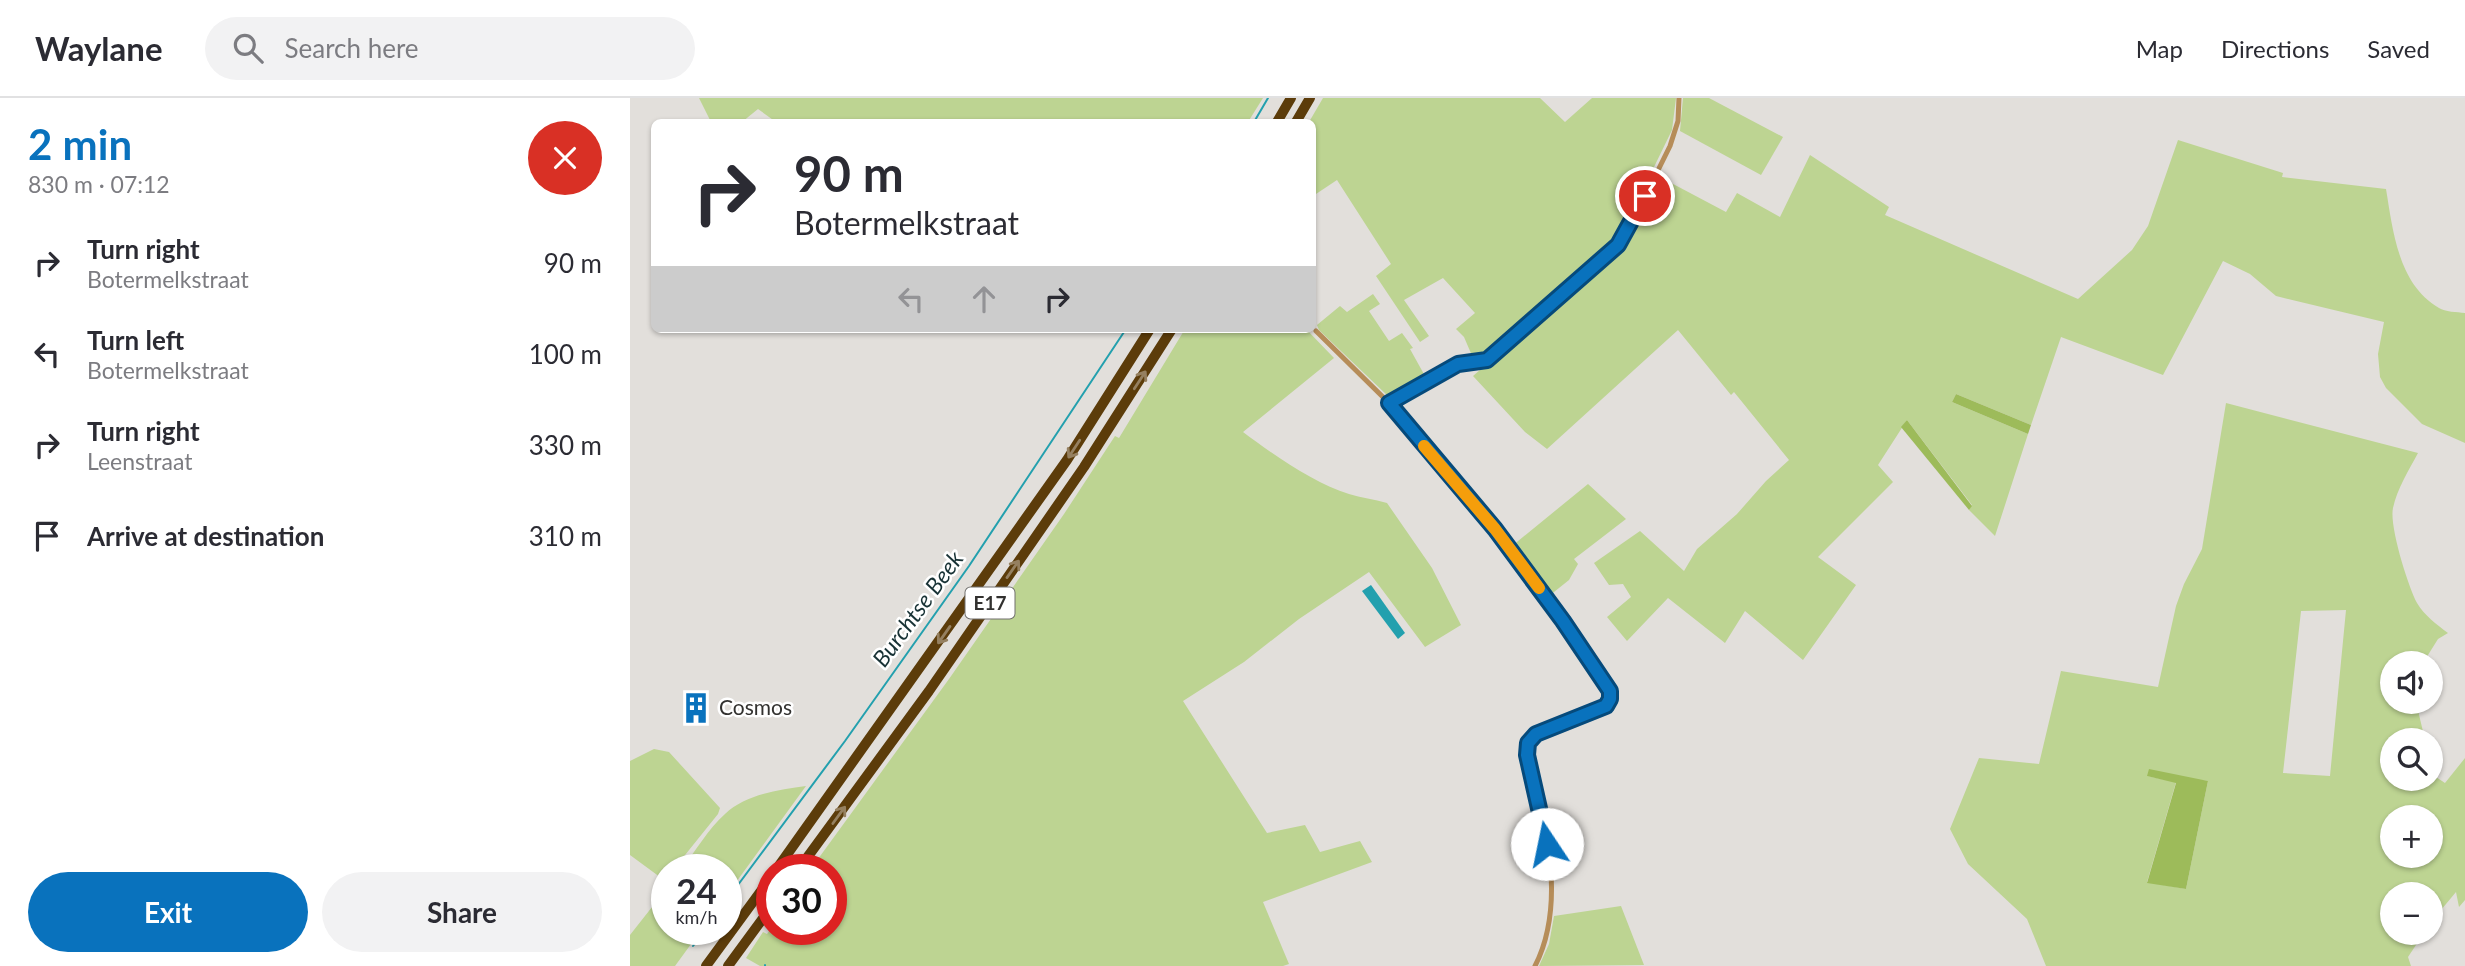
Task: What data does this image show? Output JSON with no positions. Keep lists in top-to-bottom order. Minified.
{"streets":{"highway":["E17"]},"water":["Burchtse Beek"],"places":{"building":["Cosmos"]},"page":{"header":"Waylane","search":"Search here","nav":["Map","Directions","Saved"],"heading":["2 min","830 m · 07:12"],"turn":["90 m","Botermelkstraat"],"list":[{"name":"Turn right","note":"Botermelkstraat","value":"90 m"},{"name":"Turn left","note":"Botermelkstraat","value":"100 m"},{"name":"Turn right","note":"Leenstraat","value":"330 m"},{"name":"Arrive at destination","value":"310 m"}],"map_buttons":["+","−"],"speed":"24 km/h","limit":"30","buttons":["Exit","Share"]}}
